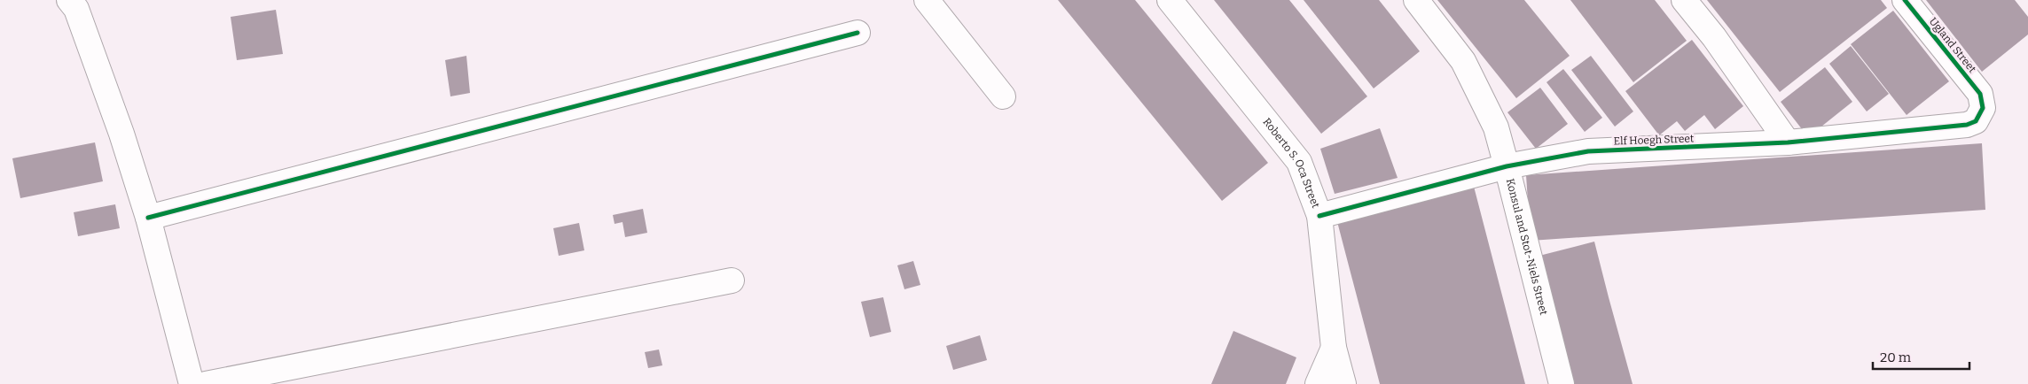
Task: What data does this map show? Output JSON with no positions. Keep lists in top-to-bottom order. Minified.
{"streets":{"street":["Ugland Street","Elf Hoegh Street","Roberto S. Oca Street","Konsul and Stot-Niels Street"]},"crossings":[["Ugland Street","Elf Hoegh Street"],["Elf Hoegh Street","Roberto S. Oca Street"],["Elf Hoegh Street","Konsul and Stot-Niels Street"]],"scale_bar":"20 m"}
